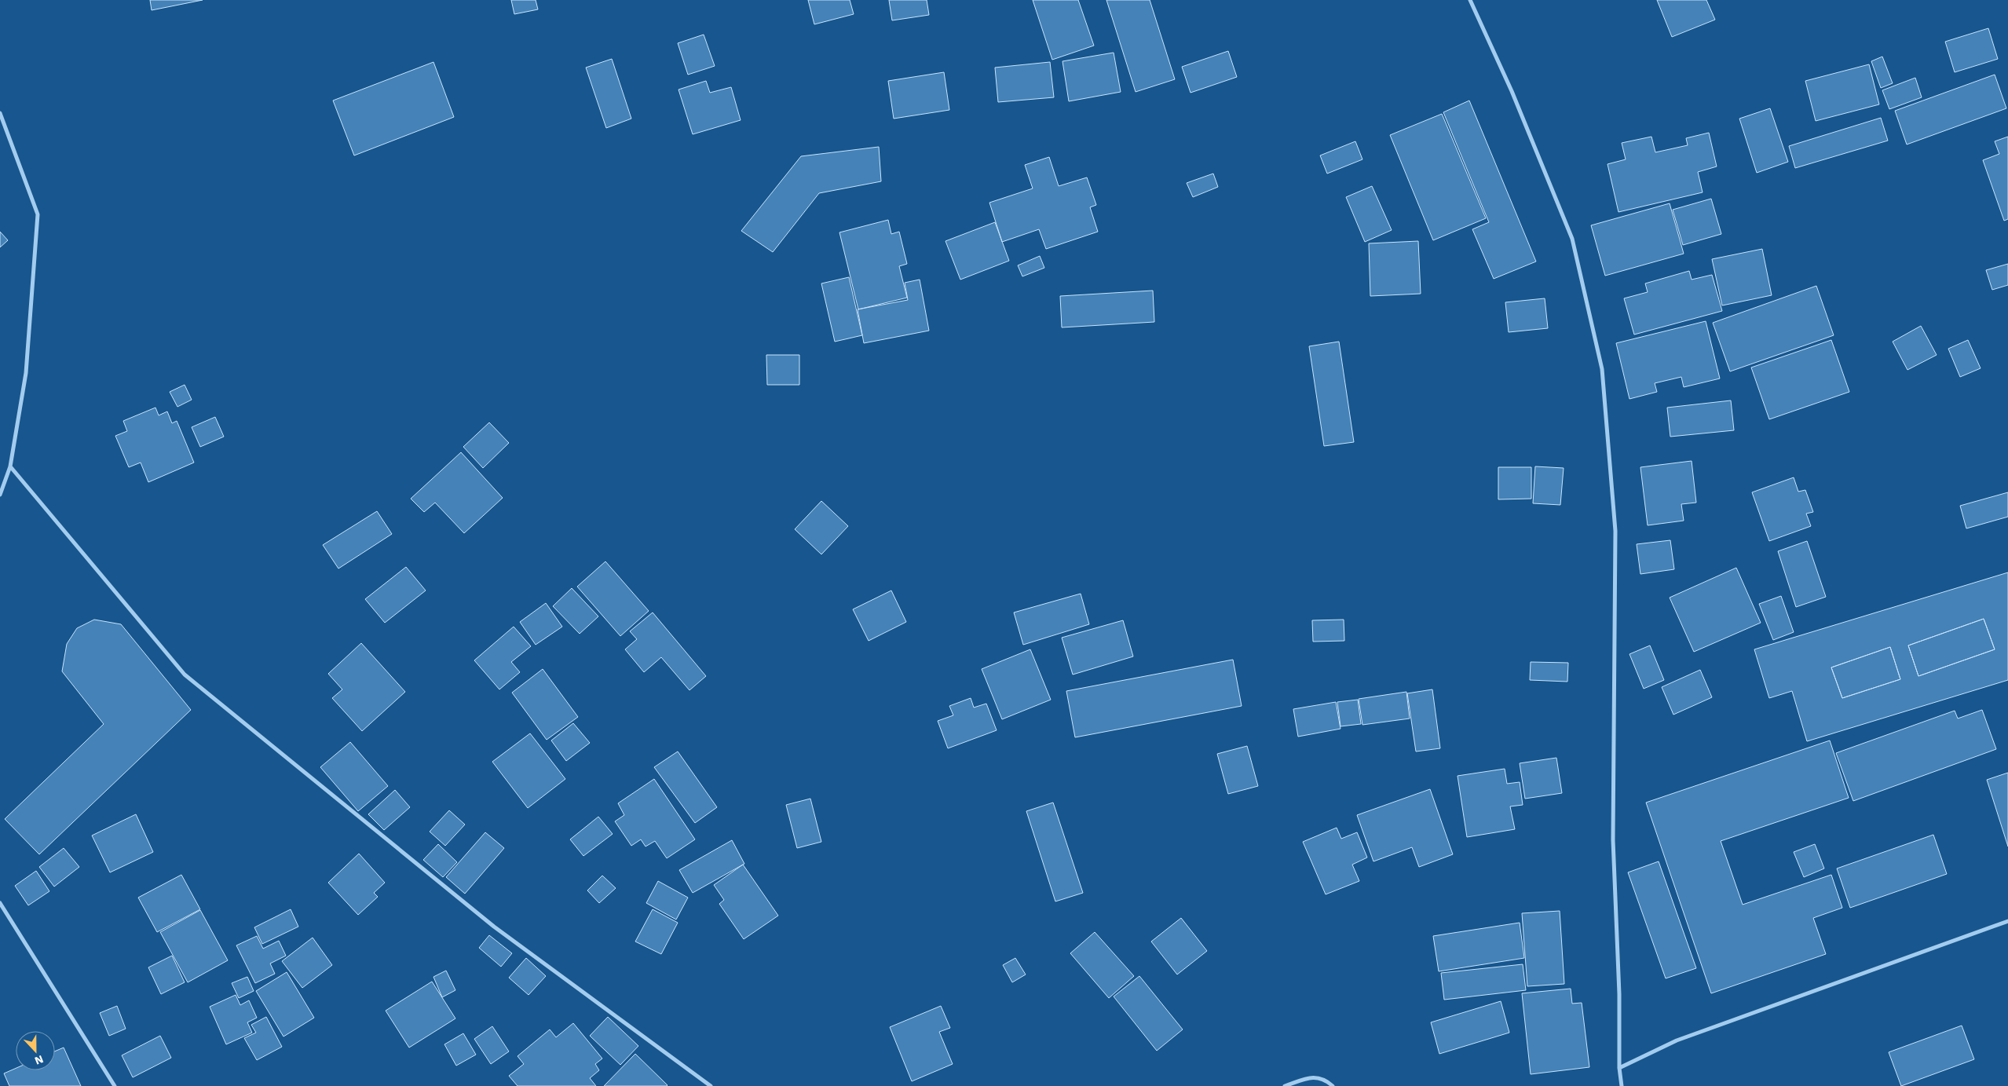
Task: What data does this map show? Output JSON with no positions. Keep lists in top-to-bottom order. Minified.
{"north":"bottom"}
